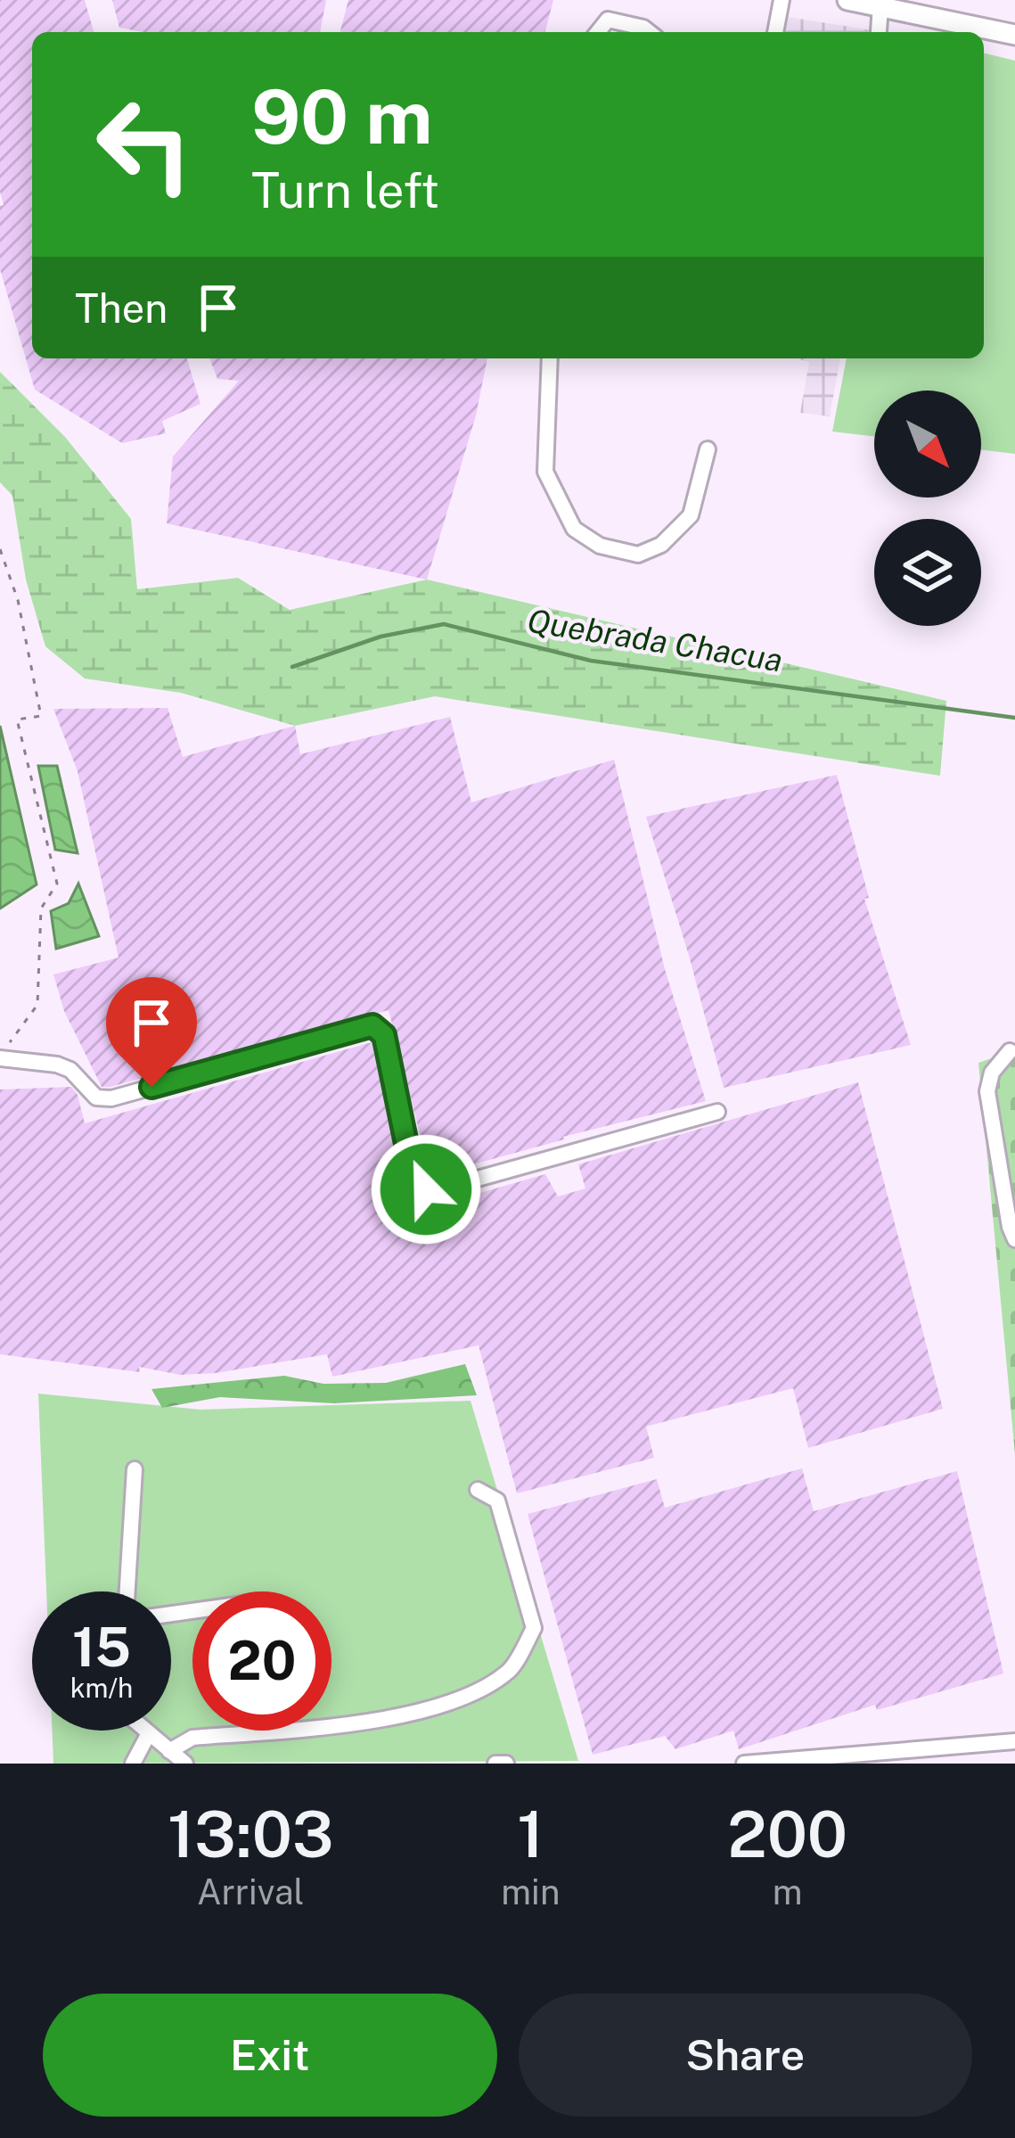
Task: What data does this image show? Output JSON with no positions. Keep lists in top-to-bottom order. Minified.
{"water":["Quebrada Chacua"],"north":"bottom right","page":{"turn":["90 m","Turn left"],"then":"Then","speed":"15 km/h","limit":"20","eta":["13:03","Arrival","1","min","200","m"],"buttons":["Exit","Share"]}}
